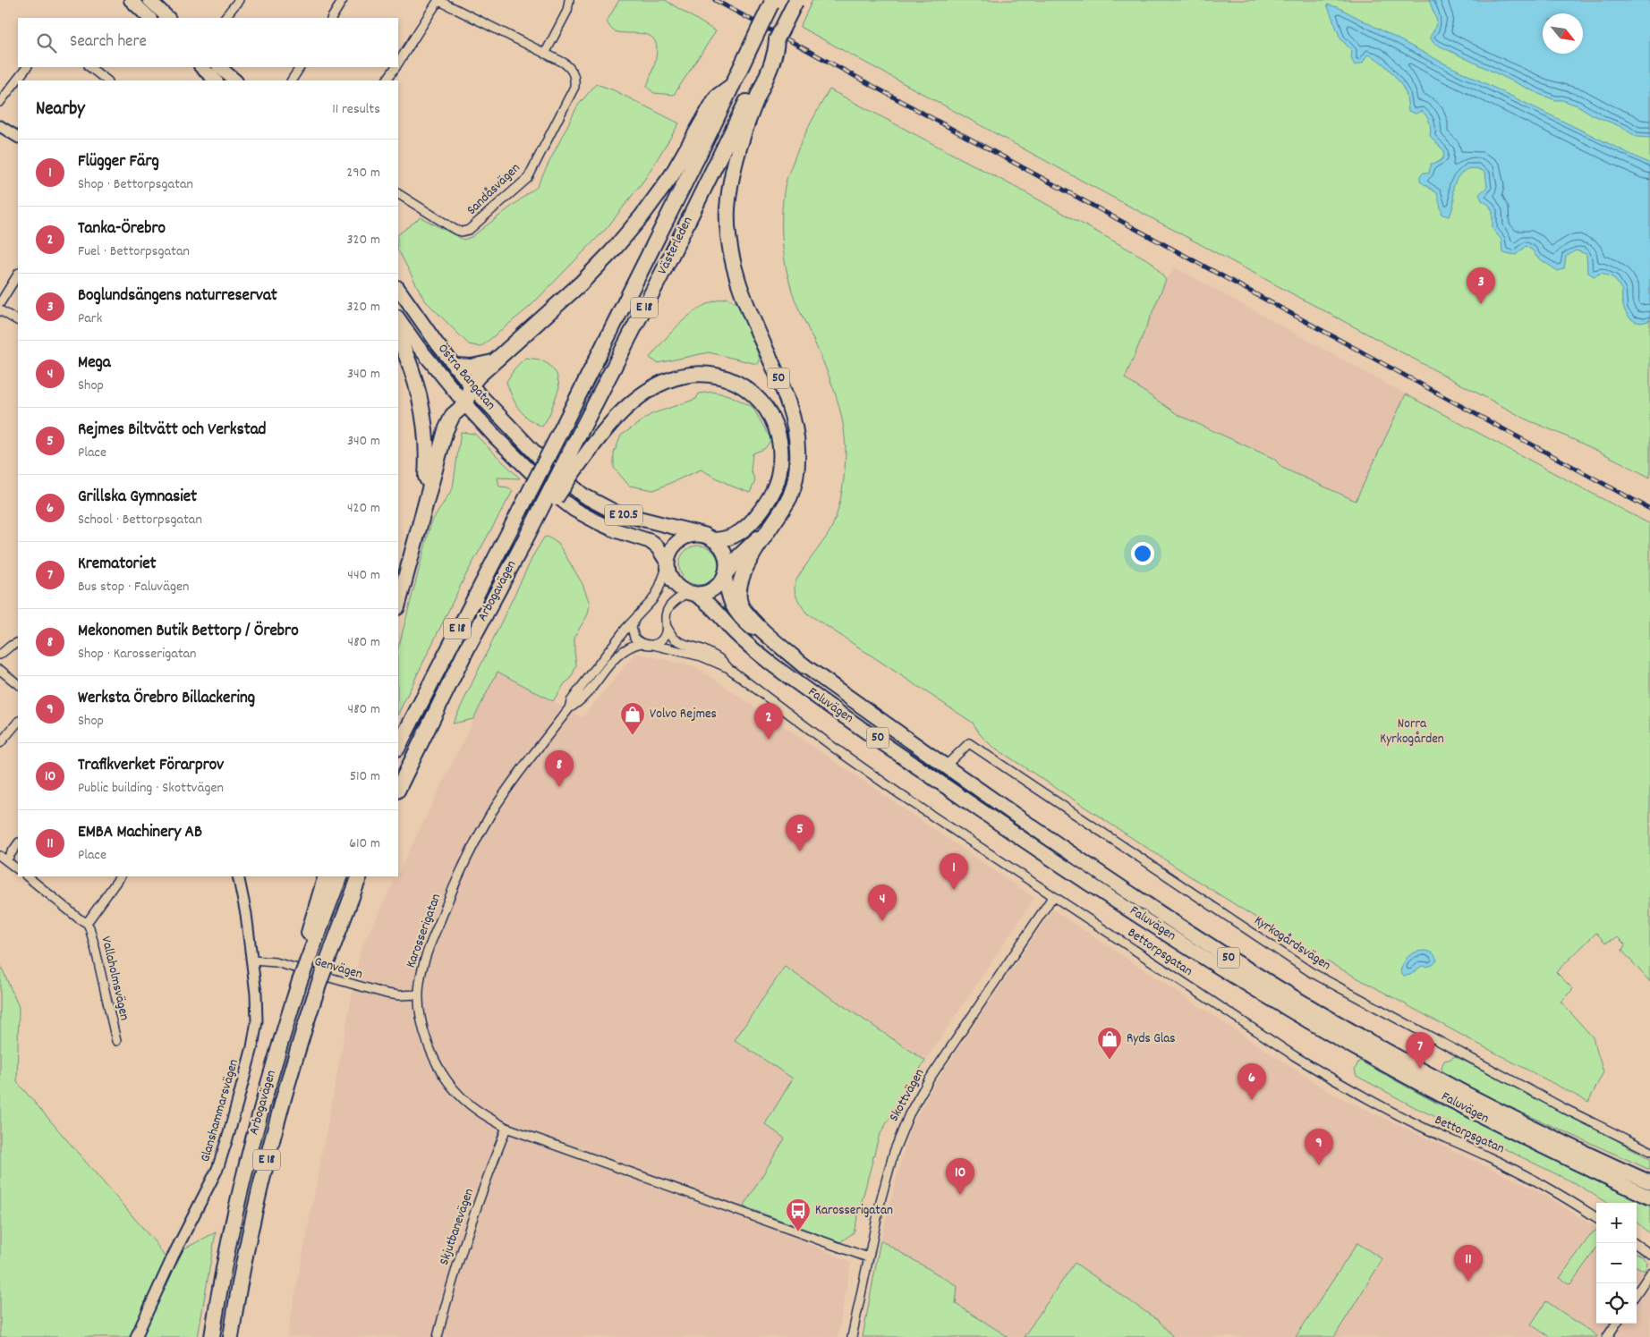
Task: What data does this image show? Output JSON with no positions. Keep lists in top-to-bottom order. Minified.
{"streets":{"highway":["Västerleden","E 18","Östra Bangatan","50","E 20.5","Arbogavägen","Faluvägen"],"street":["Sandåsvägen","Karosserigatan","Kyrkogårdsvägen","Bettorpsgatan","Genvägen","Vallaholmsvägen","Skottvägen","Glanshammarsvägen","Skjutbanevägen"]},"crossings":[["Västerleden","E 18"],["Västerleden","Östra Bangatan"],["Västerleden","50"],["Västerleden","E 20.5"],["Västerleden","Arbogavägen"],["E 18","50"],["E 18","E 20.5"],["E 18","Arbogavägen"],["E 18","Faluvägen"],["E 18","Karosserigatan"],["Östra Bangatan","E 20.5"],["Östra Bangatan","Arbogavägen"],["50","E 20.5"],["50","Faluvägen"],["50","Karosserigatan"],["E 20.5","Arbogavägen"],["E 20.5","Faluvägen"],["E 20.5","Karosserigatan"],["Faluvägen","Karosserigatan"],["Faluvägen","Kyrkogårdsvägen"],["Karosserigatan","Genvägen"],["Karosserigatan","Skottvägen"],["Karosserigatan","Skjutbanevägen"],["Bettorpsgatan","Skottvägen"],["Genvägen","Glanshammarsvägen"]],"parks":["Norra Kyrkogården"],"places":{"shop":["Volvo Rejmes","Ryds Glas"],"bus stop":["Karosserigatan"]},"north":"bottom right","page":{"search":"Search here","heading":["Nearby","11 results"],"list":[{"mark":"1","name":"Flügger Färg","note":"Shop · Bettorpsgatan","value":"290 m"},{"mark":"2","name":"Tanka-Örebro","note":"Fuel · Bettorpsgatan","value":"320 m"},{"mark":"3","name":"Boglundsängens naturreservat","note":"Park","value":"320 m"},{"mark":"4","name":"Mega","note":"Shop","value":"340 m"},{"mark":"5","name":"Rejmes Biltvätt och Verkstad","note":"Place","value":"340 m"},{"mark":"6","name":"Grillska Gymnasiet","note":"School · Bettorpsgatan","value":"420 m"},{"mark":"7","name":"Krematoriet","note":"Bus stop · Faluvägen","value":"440 m"},{"mark":"8","name":"Mekonomen Butik Bettorp / Örebro","note":"Shop · Karosserigatan","value":"480 m"},{"mark":"9","name":"Werksta Örebro Billackering","note":"Shop","value":"480 m"},{"mark":"10","name":"Trafikverket Förarprov","note":"Public building · Skottvägen","value":"510 m"},{"mark":"11","name":"EMBA Machinery AB","note":"Place","value":"610 m"}],"pins":["3","2","8","5","1","4","7","6","9","10","11"],"map_buttons":["+","−"]}}
